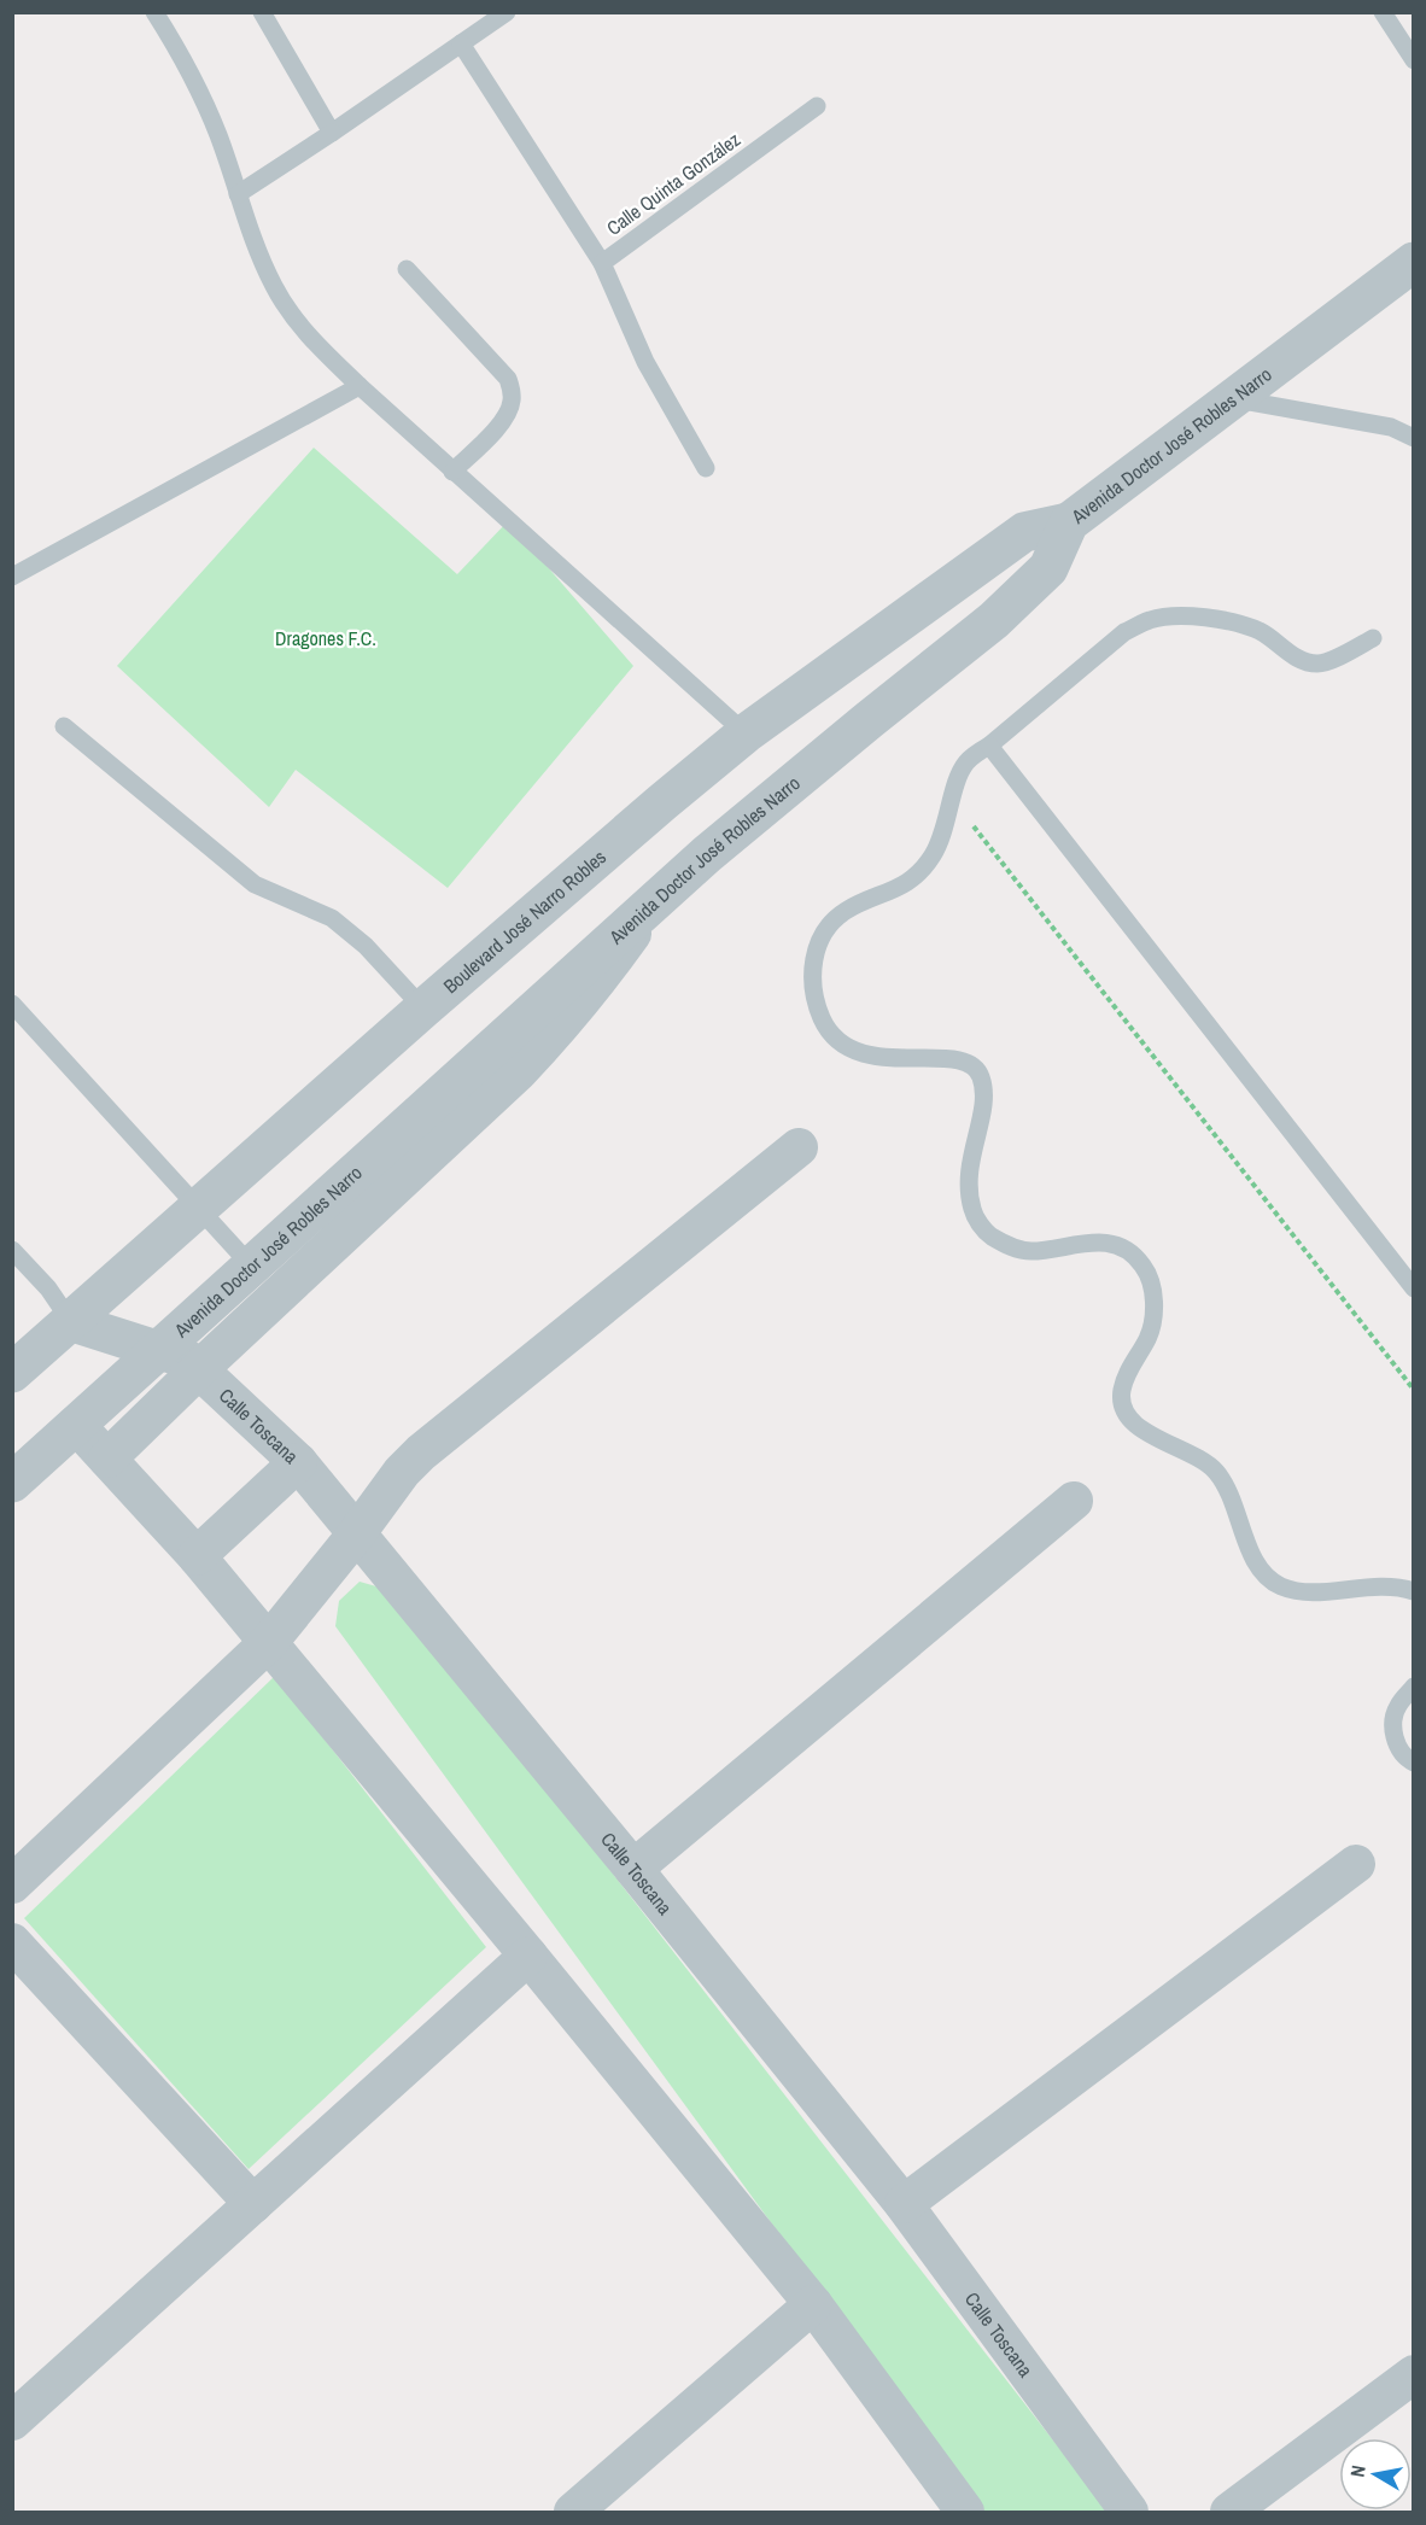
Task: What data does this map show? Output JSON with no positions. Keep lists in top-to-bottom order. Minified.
{"streets":{"street":["Avenida Doctor José Robles Narro","Boulevard José Narro Robles","Calle Toscana"],"lane":["Calle Quinta González"]},"crossings":[["Avenida Doctor José Robles Narro","Boulevard José Narro Robles"],["Avenida Doctor José Robles Narro","Calle Toscana"],["Boulevard José Narro Robles","Calle Toscana"]],"parks":["Dragones F.C."],"north":"left"}
